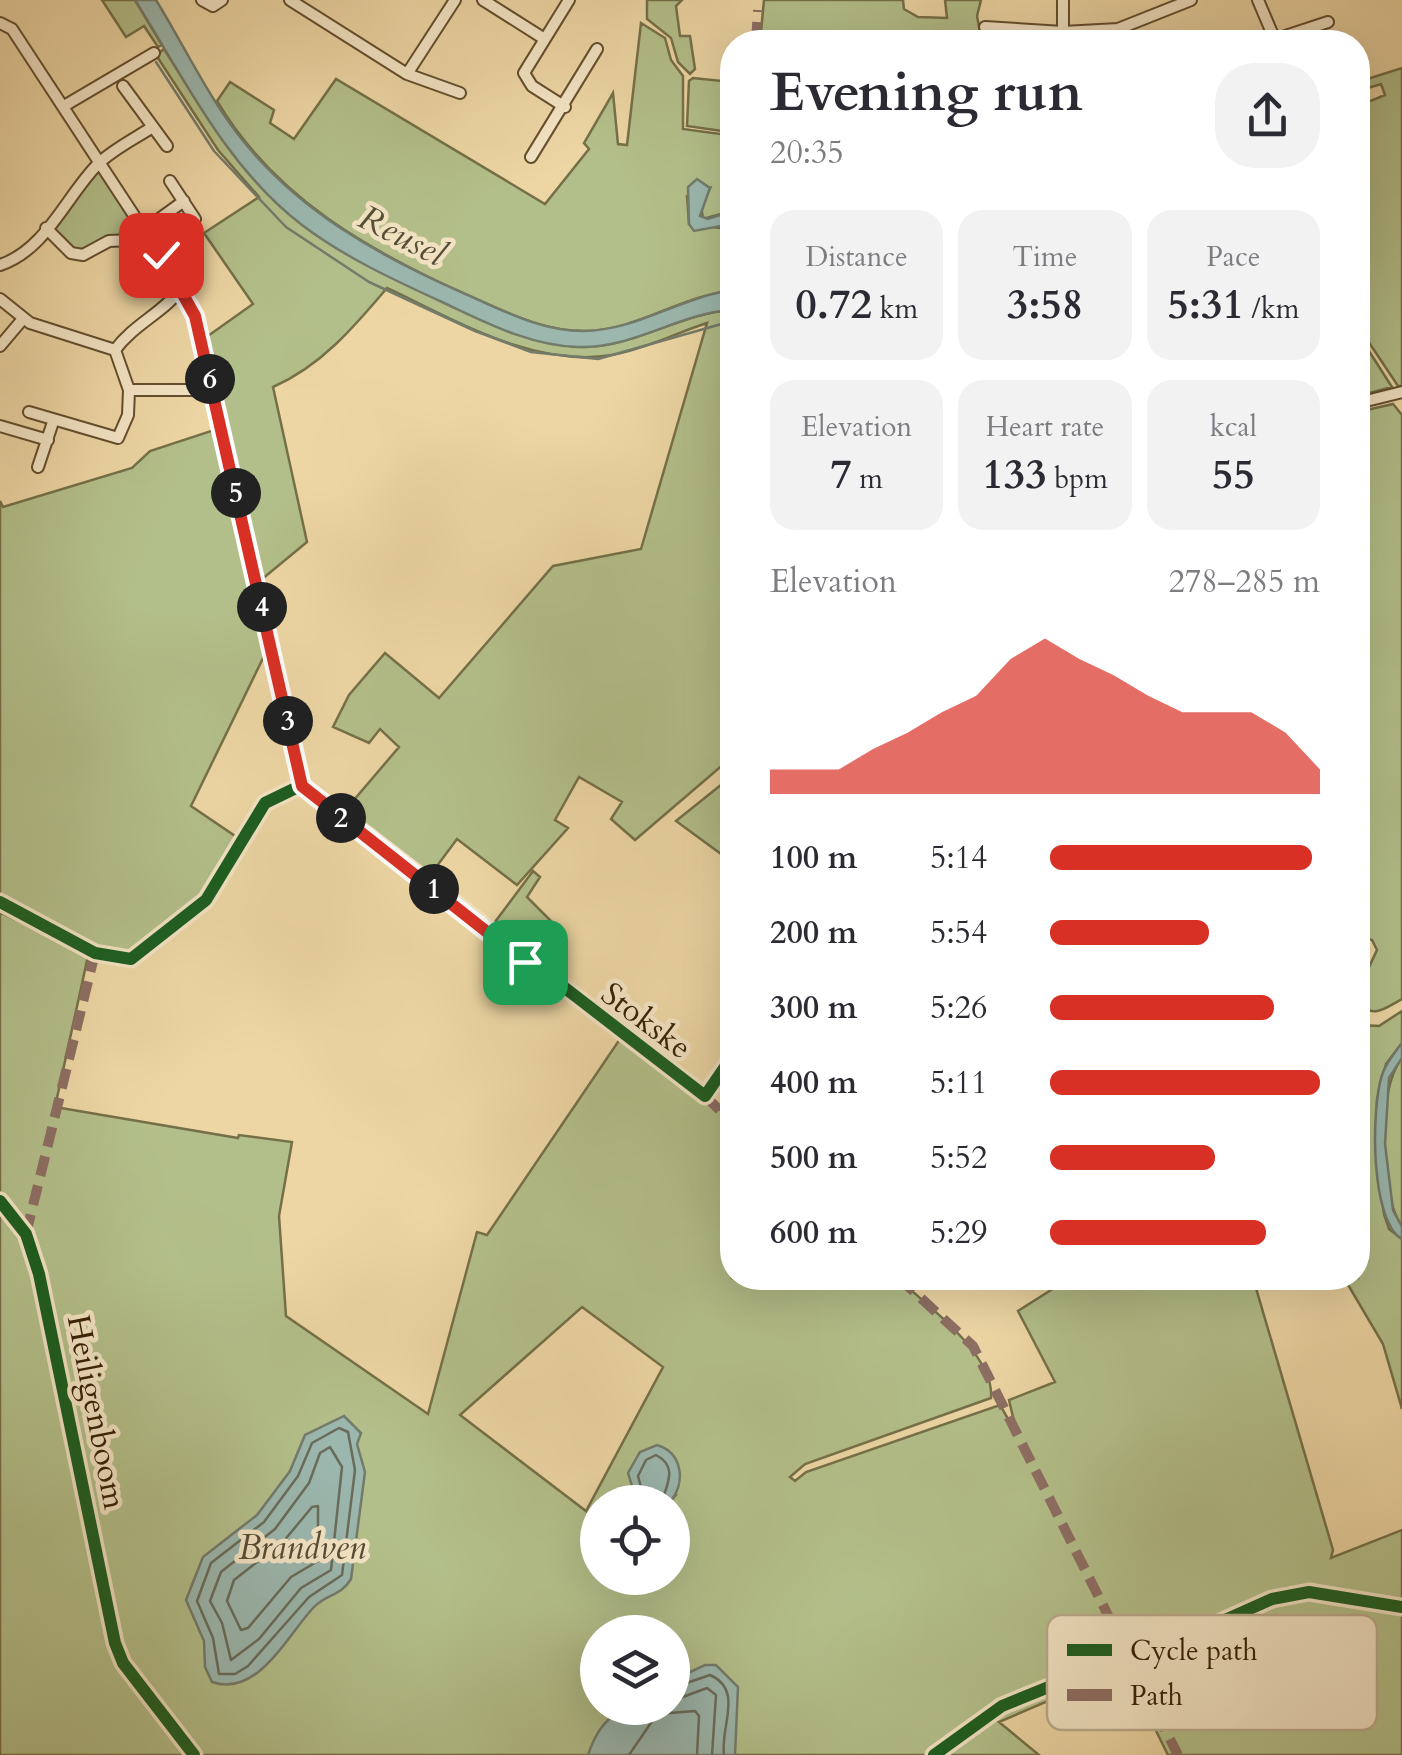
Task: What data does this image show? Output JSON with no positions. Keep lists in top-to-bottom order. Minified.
{"streets":{"street":["Stokske","Heiligenboom"]},"water":["Reusel","Brandven"],"legend":["Cycle path","Path"],"page":{"heading":["Evening run","20:35"],"stats":[["Distance","0.72 km"],["Time","3:58"],["Pace","5:31 /km"],["Elevation","7 m"],["Heart rate","133 bpm"],["kcal","55"]],"pins":["6","5","4","3","2","1"],"chart":["Elevation","278–285 m"],"list":[{"name":"100 m","note":"5:14"},{"name":"200 m","note":"5:54"},{"name":"300 m","note":"5:26"},{"name":"400 m","note":"5:11"},{"name":"500 m","note":"5:52"},{"name":"600 m","note":"5:29"}]}}
